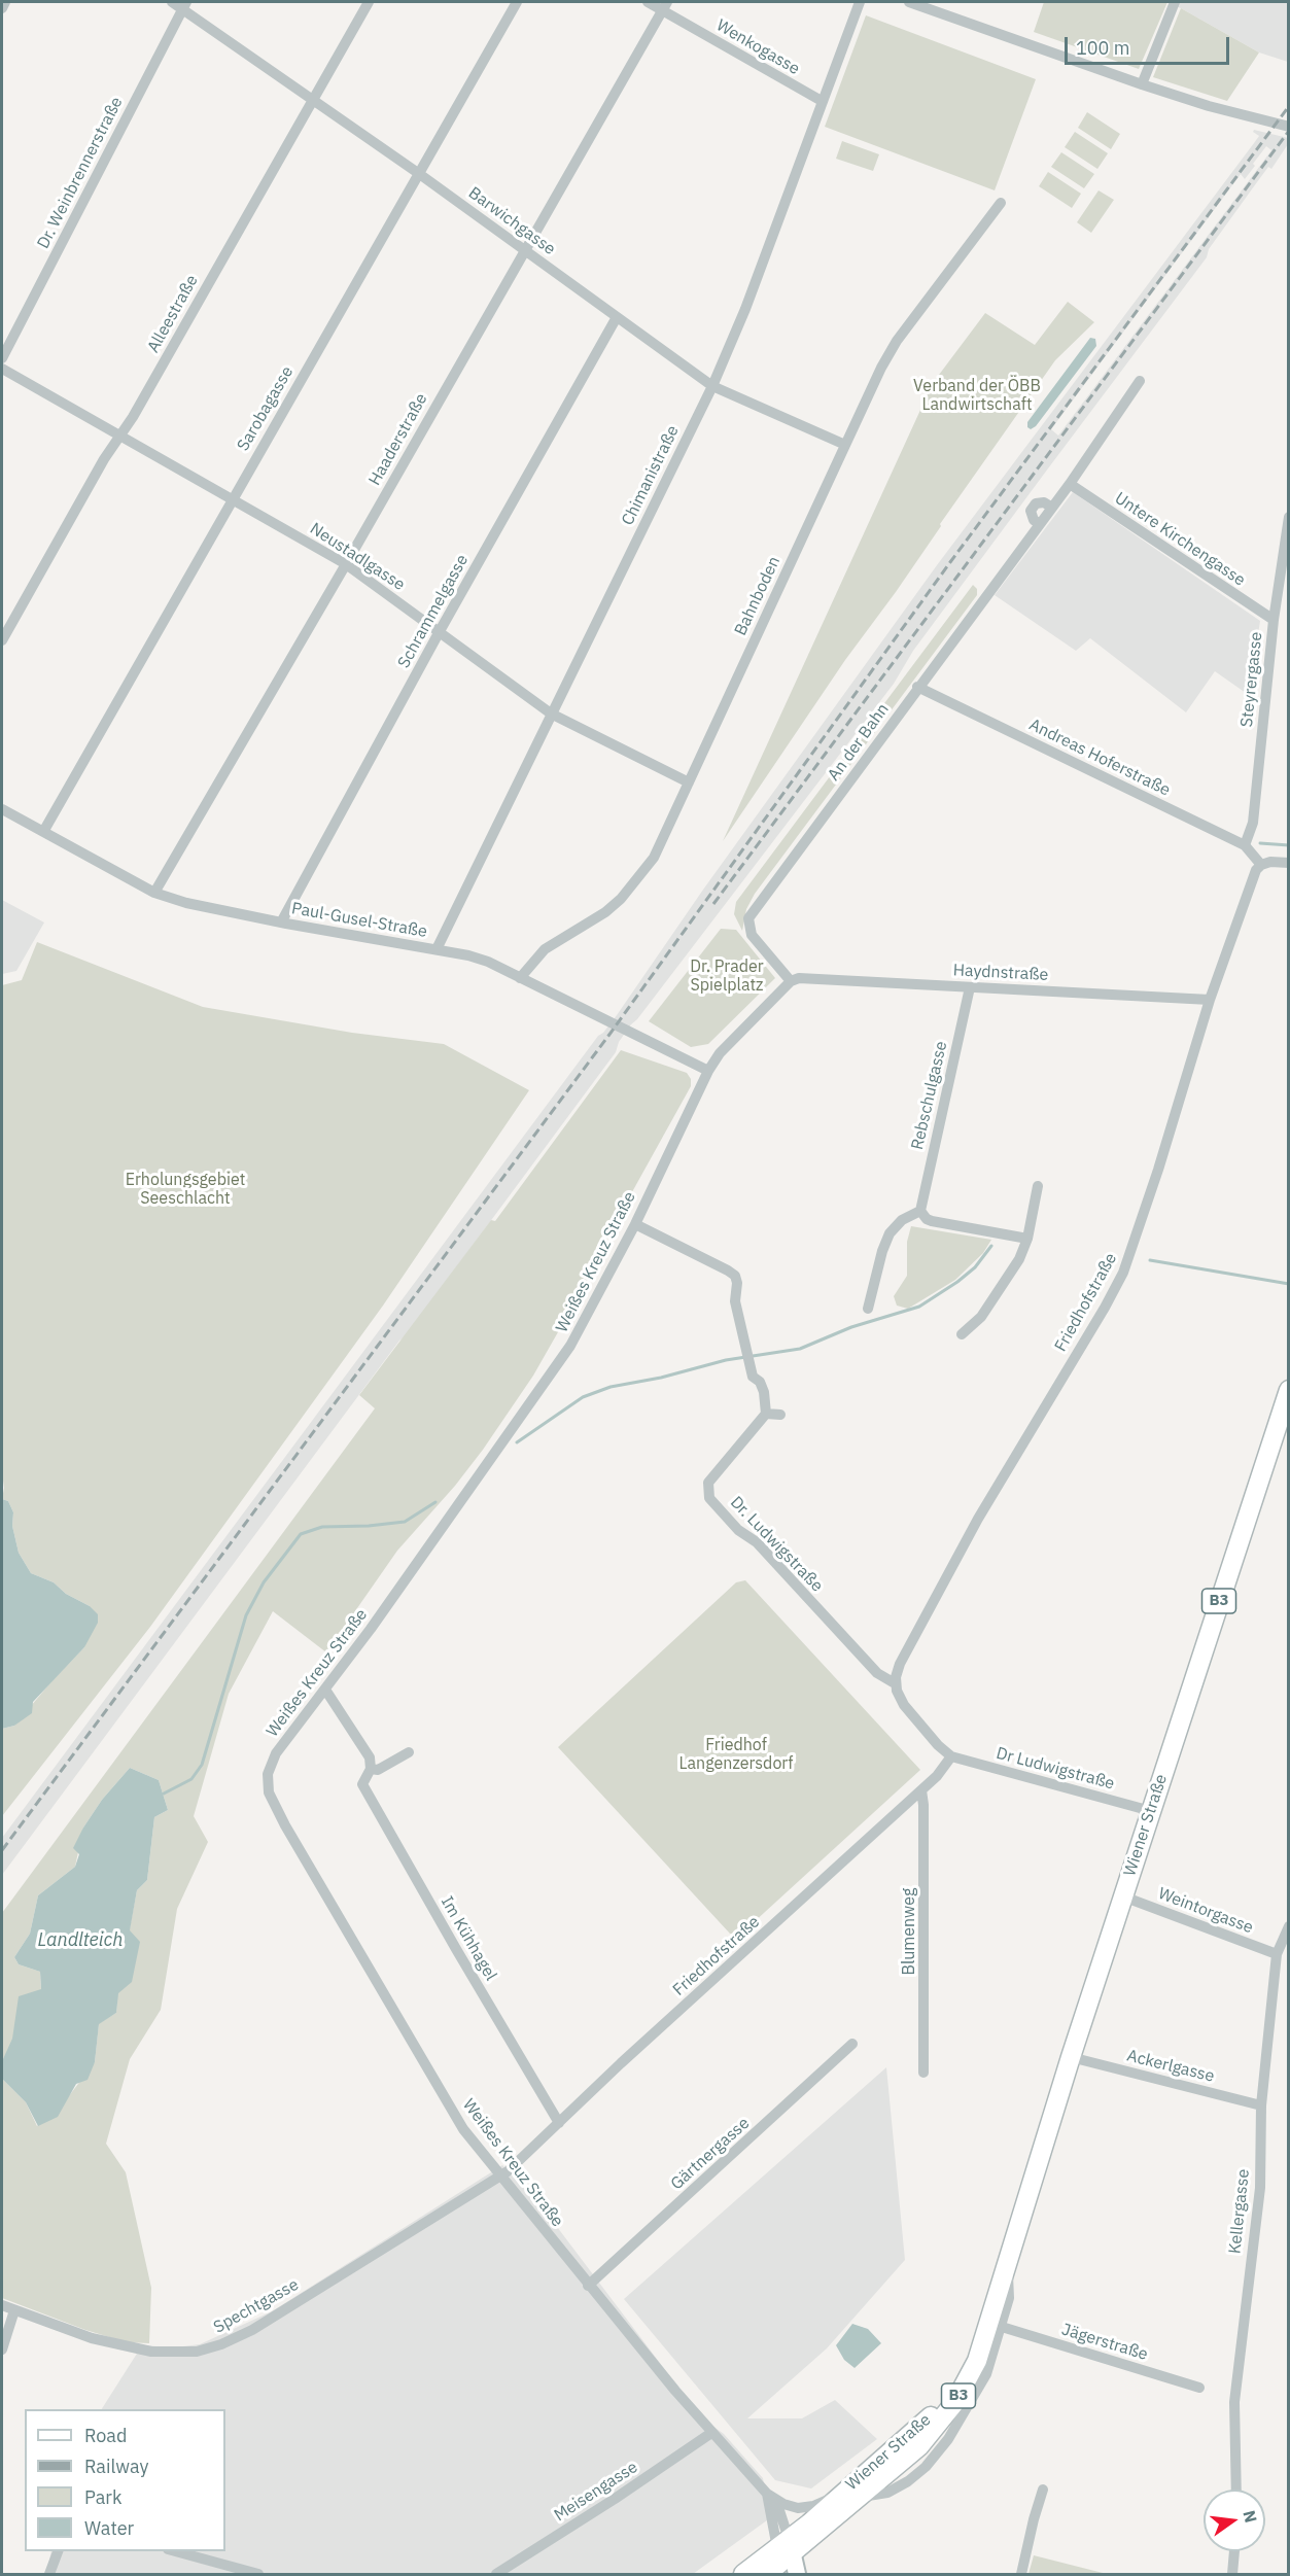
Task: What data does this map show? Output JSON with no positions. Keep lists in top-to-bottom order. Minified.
{"streets":{"main road":["B3","Wiener Straße"],"street":["Wenkogasse","Dr. Weinbrennerstraße","Barwichgasse","Alleestraße","Sarobagasse","Haaderstraße","Chimanistraße","Untere Kirchengasse","Neustadlgasse","Bahnboden","Schrammelgasse","Steyrergasse","An der Bahn","Andreas Hoferstraße","Paul-Gusel-Straße","Haydnstraße","Rebschulgasse","Weißes Kreuz Straße","Friedhofstraße","Dr. Ludwigstraße","Dr Ludwigstraße","Weintorgasse","Blumenweg","Im Kühhagel","Ackerlgasse","Gärtnergasse","Kellergasse","Spechtgasse","Jägerstraße","Meisengasse"]},"crossings":[["Wenkogasse","Haaderstraße"],["Wenkogasse","Chimanistraße"],["Dr. Weinbrennerstraße","Barwichgasse"],["Barwichgasse","Alleestraße"],["Barwichgasse","Sarobagasse"],["Barwichgasse","Haaderstraße"],["Barwichgasse","Chimanistraße"],["Barwichgasse","Bahnboden"],["Barwichgasse","Schrammelgasse"],["Alleestraße","Neustadlgasse"],["Sarobagasse","Neustadlgasse"],["Sarobagasse","Paul-Gusel-Straße"],["Haaderstraße","Neustadlgasse"],["Haaderstraße","Paul-Gusel-Straße"],["Chimanistraße","Neustadlgasse"],["Chimanistraße","Paul-Gusel-Straße"],["Untere Kirchengasse","Steyrergasse"],["Untere Kirchengasse","An der Bahn"],["Neustadlgasse","Bahnboden"],["Neustadlgasse","Schrammelgasse"],["Bahnboden","Paul-Gusel-Straße"],["Schrammelgasse","Paul-Gusel-Straße"],["Steyrergasse","Andreas Hoferstraße"],["An der Bahn","Andreas Hoferstraße"],["An der Bahn","Haydnstraße"],["An der Bahn","Weißes Kreuz Straße"],["Andreas Hoferstraße","Friedhofstraße"],["Paul-Gusel-Straße","Weißes Kreuz Straße"],["Haydnstraße","Rebschulgasse"],["Haydnstraße","Weißes Kreuz Straße"],["Haydnstraße","Friedhofstraße"],["Weißes Kreuz Straße","Friedhofstraße"],["Weißes Kreuz Straße","Wiener Straße"],["Weißes Kreuz Straße","Im Kühhagel"],["Weißes Kreuz Straße","Gärtnergasse"],["Weißes Kreuz Straße","Spechtgasse"],["Weißes Kreuz Straße","Meisengasse"],["Friedhofstraße","Dr. Ludwigstraße"],["Friedhofstraße","Dr Ludwigstraße"],["Friedhofstraße","Blumenweg"],["Friedhofstraße","Im Kühhagel"],["Friedhofstraße","Spechtgasse"],["Dr Ludwigstraße","Wiener Straße"],["Wiener Straße","Weintorgasse"],["Wiener Straße","Ackerlgasse"],["Wiener Straße","Jägerstraße"],["Weintorgasse","Kellergasse"],["Ackerlgasse","Kellergasse"]],"water":["Landlteich"],"parks":["Verband der ÖBB Landwirtschaft","Dr. Prader Spielplatz","Erholungsgebiet Seeschlacht","Friedhof Langenzersdorf"],"legend":["Road","Railway","Park","Water"],"scale_bar":"100 m","north":"right"}
